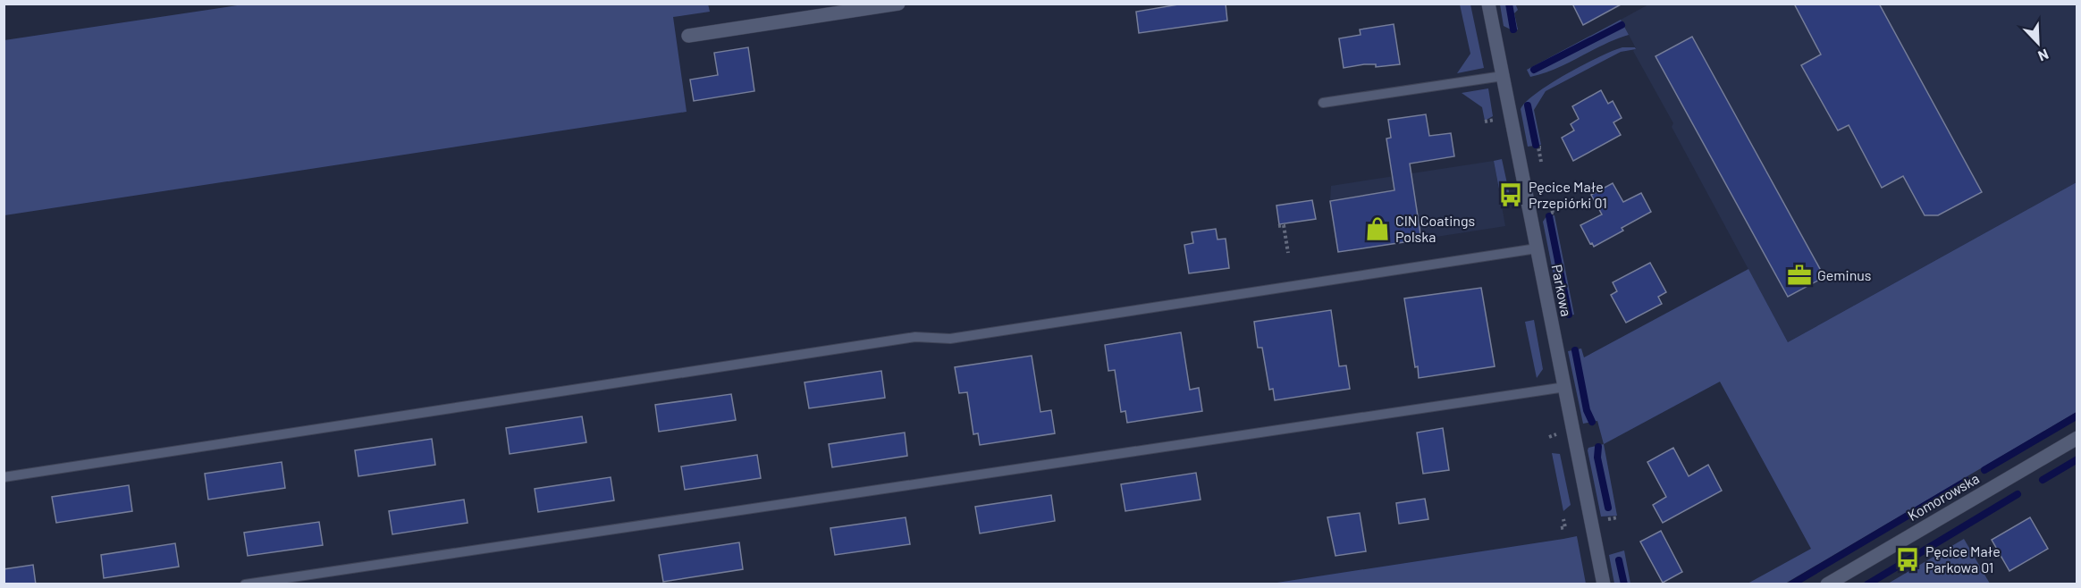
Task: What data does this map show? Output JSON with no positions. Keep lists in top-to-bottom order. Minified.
{"streets":{"street":["Parkowa","Komorowska"]},"places":{"bus stop":["Pęcice Małe Przepiórki 01","Pęcice Małe Parkowa 01"],"shop":["CIN Coatings Polska"],"office":["Geminus"]},"north":"bottom right"}
